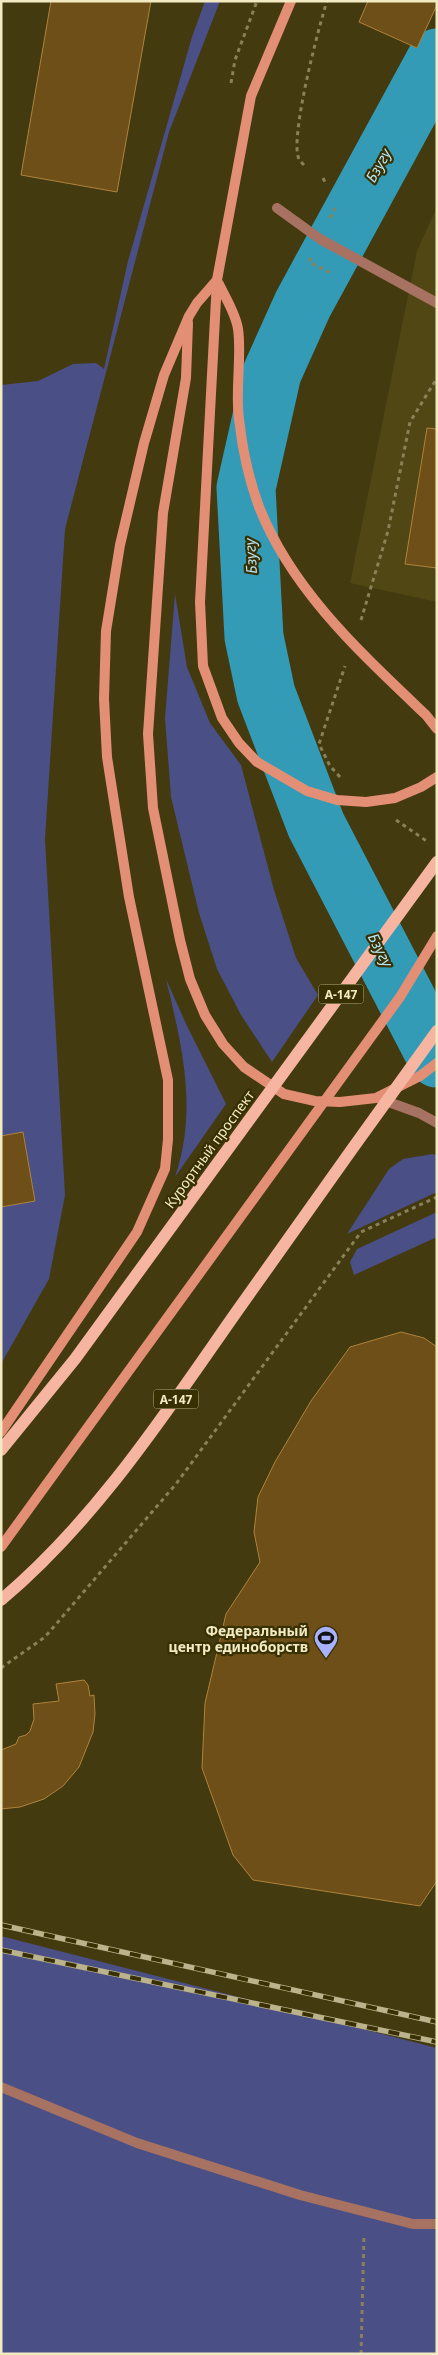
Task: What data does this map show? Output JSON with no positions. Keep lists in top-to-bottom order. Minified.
{"streets":{"main road":["А-147","Курортный проспект"]},"water":["Бзугу"],"places":{"sports":["Федеральный центр единоборств"]}}
